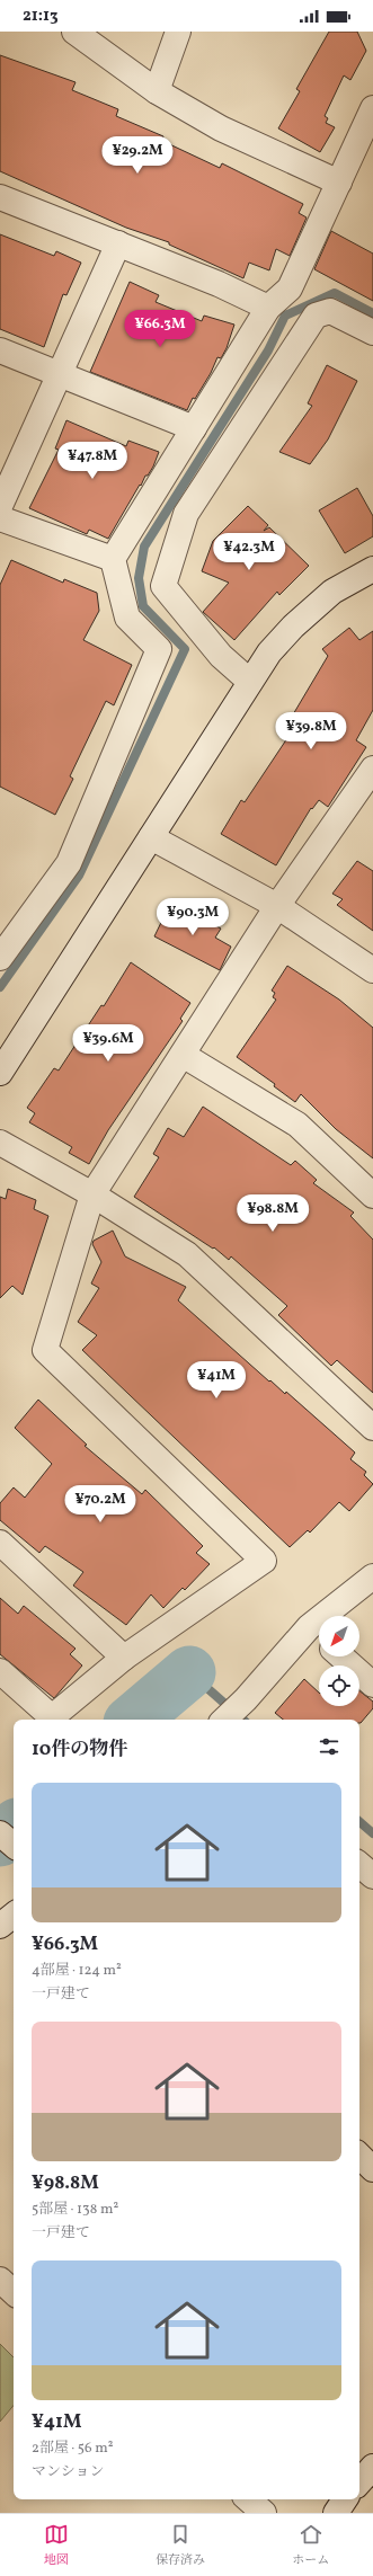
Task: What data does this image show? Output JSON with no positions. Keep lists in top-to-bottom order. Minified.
{"north":"bottom left","page":{"status":"21:13","price":["¥29.2M","¥66.3M","¥47.8M","¥42.3M","¥39.8M","¥90.3M","¥39.6M","¥98.8M","¥41M","¥70.2M"],"heading":"10件の物件","list":[{"name":"¥66.3M","note":"4部屋 · 124 m² · 一戸建て"},{"name":"¥98.8M","note":"5部屋 · 138 m² · 一戸建て"},{"name":"¥41M","note":"2部屋 · 56 m² · マンション"}],"tabs":["地図","保存済み","ホーム"]}}
